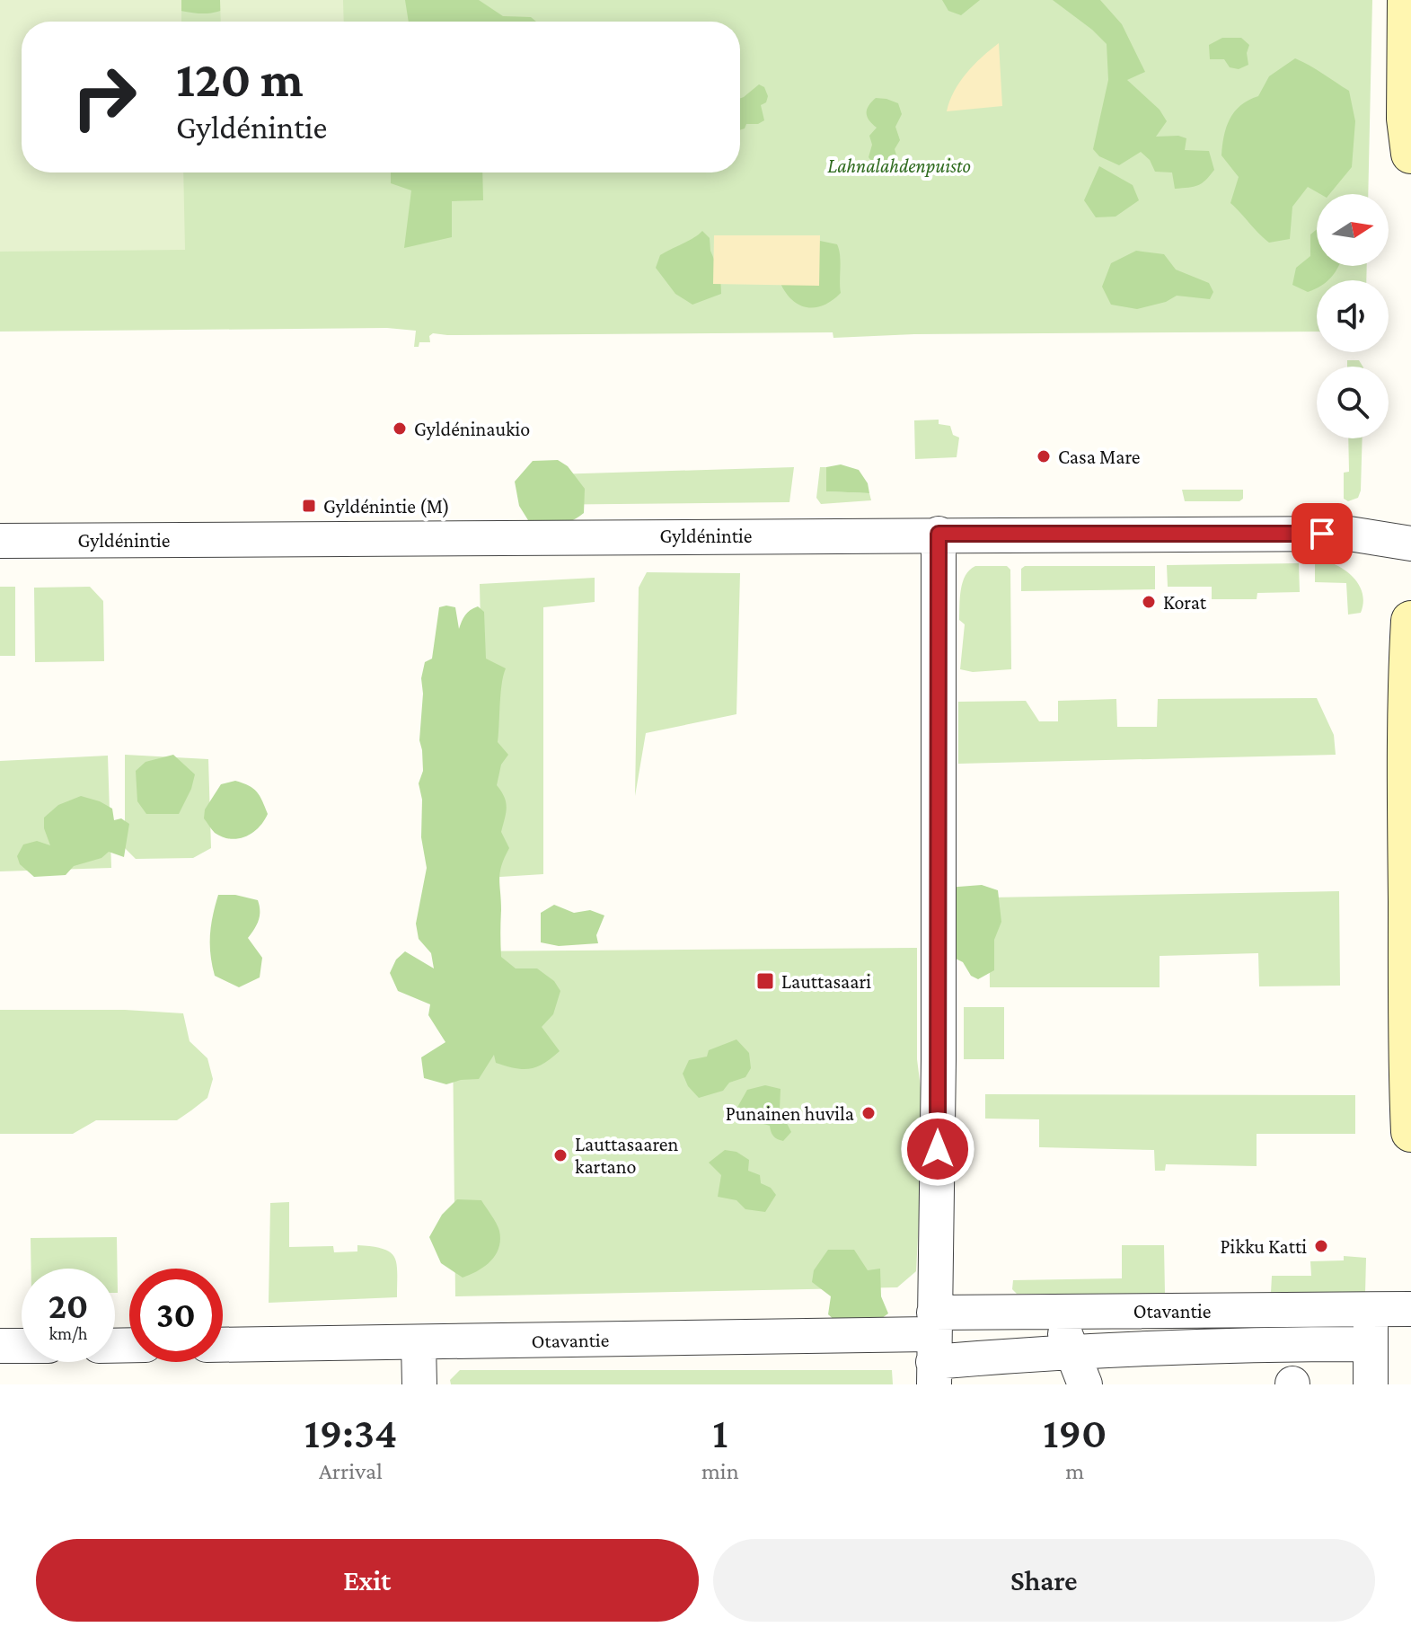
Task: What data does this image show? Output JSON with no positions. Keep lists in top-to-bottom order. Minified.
{"streets":{"street":["Gyldénintie","Otavantie"]},"parks":["Lahnalahdenpuisto"],"places":{"other":["Gyldéninaukio","Casa Mare","Korat","Punainen huvila","Lauttasaaren kartano","Pikku Katti"],"transit":["Gyldénintie (M)","Lauttasaari"]},"north":"right","page":{"turn":["120 m","Gyldénintie"],"speed":"20 km/h","limit":"30","eta":["19:34","Arrival","1","min","190","m"],"buttons":["Exit","Share"]}}
